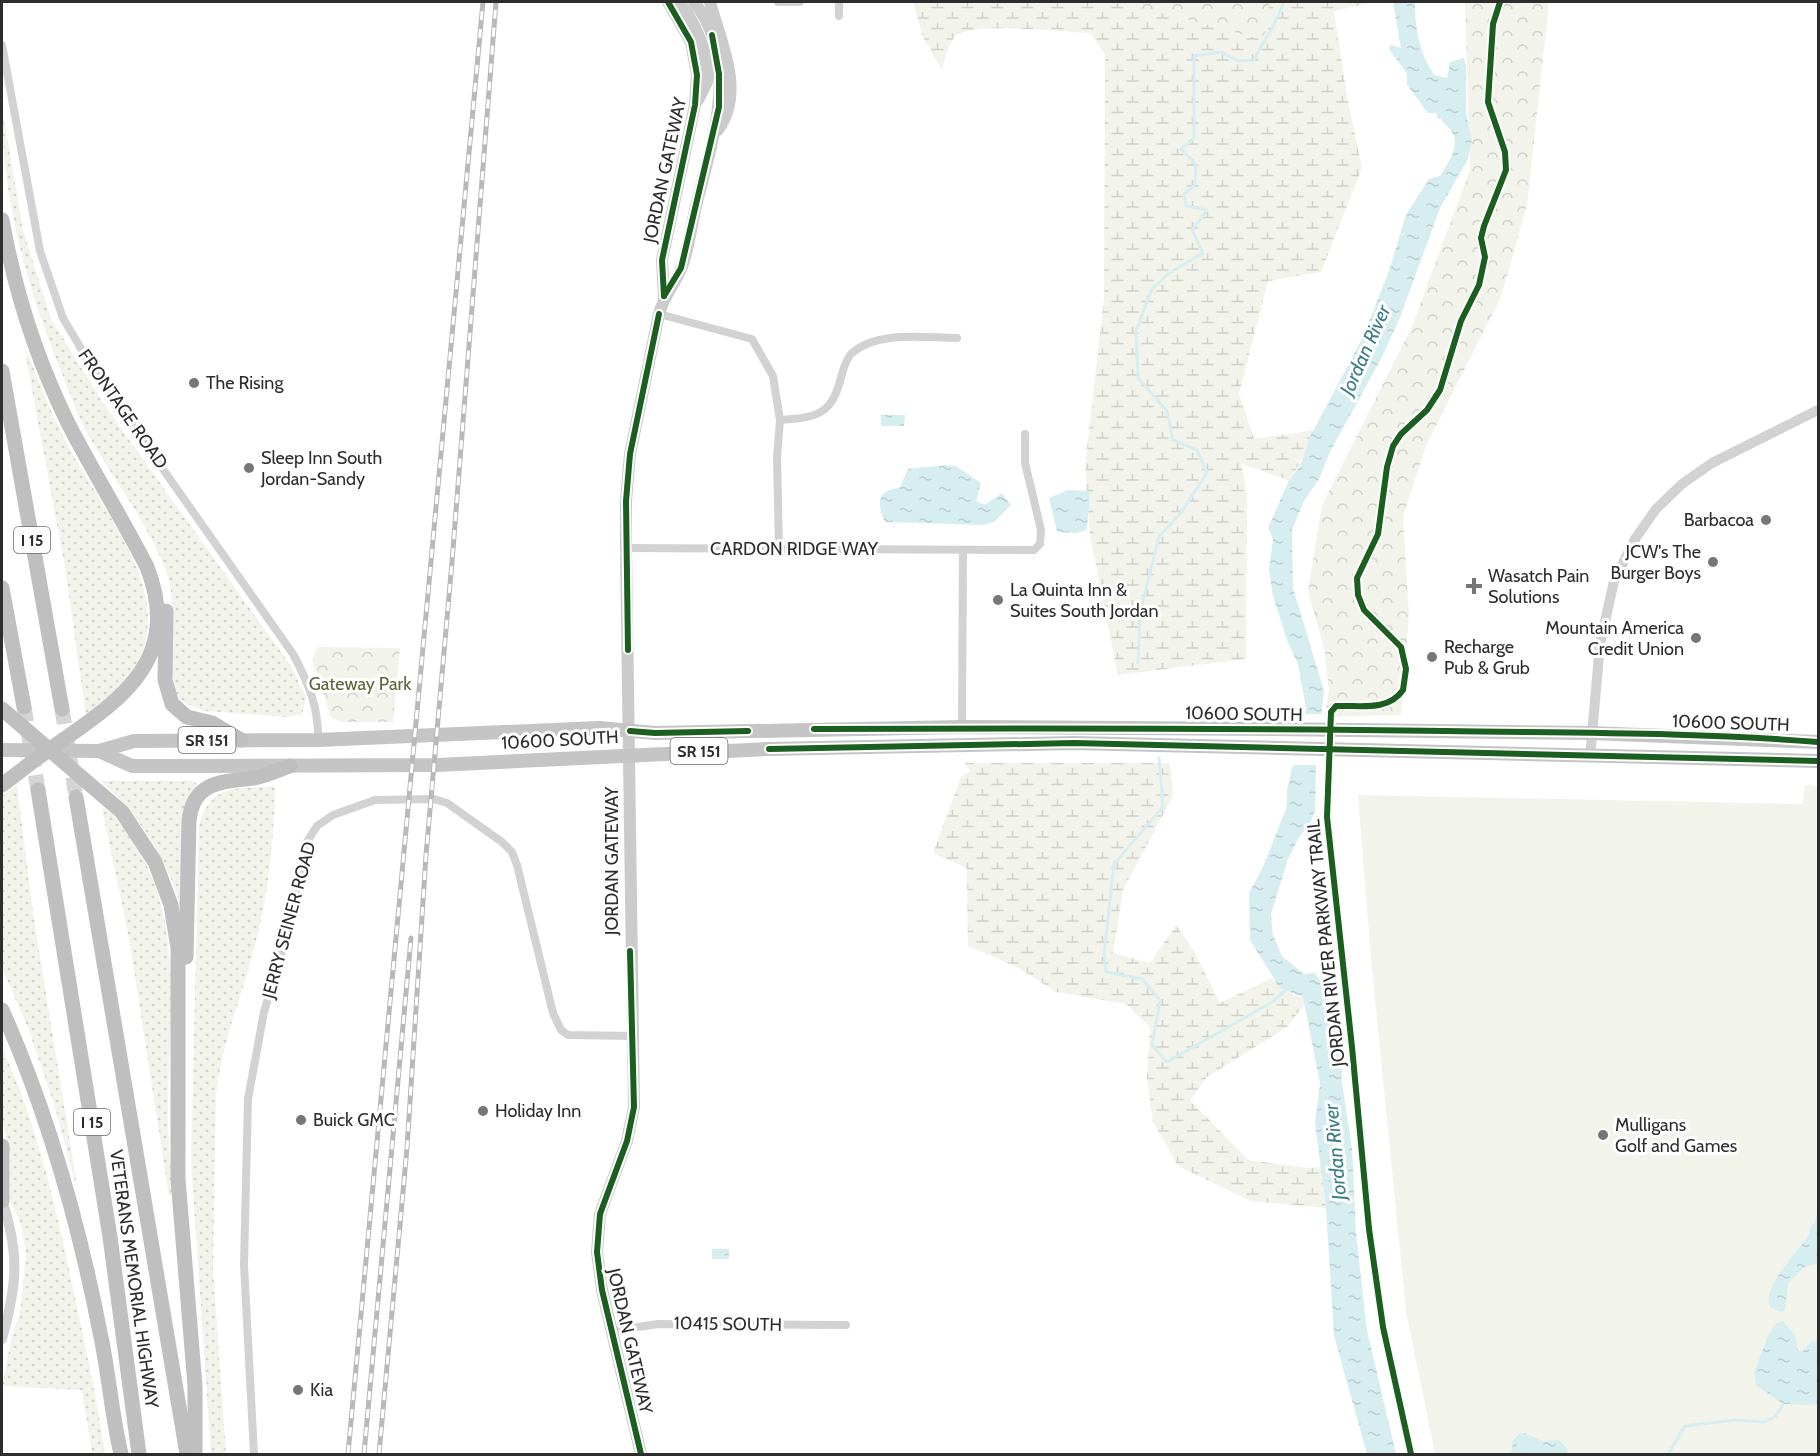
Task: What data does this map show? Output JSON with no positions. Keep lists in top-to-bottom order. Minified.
{"streets":{"highway":["I 15","VETERANS MEMORIAL HIGHWAY"],"main road":["JORDAN GATEWAY","10600 SOUTH","SR 151"],"street":["FRONTAGE ROAD","CARDON RIDGE WAY","JERRY SEINER ROAD","10415 SOUTH"],"cycle path":["JORDAN RIVER PARKWAY TRAIL"]},"crossings":[["JORDAN GATEWAY","CARDON RIDGE WAY"],["JORDAN GATEWAY","10600 SOUTH"],["JORDAN GATEWAY","JERRY SEINER ROAD"],["JORDAN GATEWAY","10415 SOUTH"],["FRONTAGE ROAD","10600 SOUTH"]],"water":["Jordan River"],"parks":["Gateway Park"],"places":{"other":["The Rising","Sleep Inn South Jordan-Sandy","Barbacoa","JCW's The Burger Boys","La Quinta Inn & Suites South Jordan","Mountain America Credit Union","Recharge Pub & Grub","Holiday Inn","Buick GMC","Mulligans Golf and Games","Kia"],"health":["Wasatch Pain Solutions"]}}
